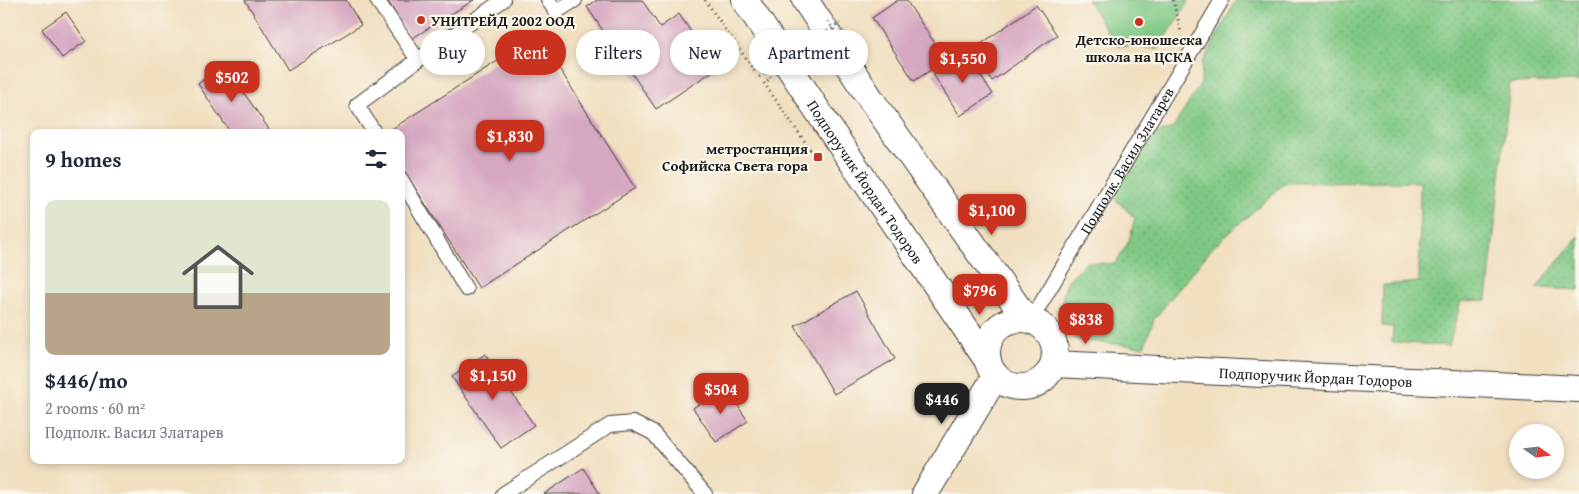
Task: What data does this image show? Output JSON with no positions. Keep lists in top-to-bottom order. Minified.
{"streets":{"street":["Подпоручик Йордан Тодоров"],"lane":["Подполк. Васил Златарев"]},"crossings":[["Подполк. Васил Златарев","Подпоручик Йордан Тодоров"]],"places":{"other":["УНИТРЕЙД 2002 ООД","Детско-юношеска школа на ЦСКА"],"transit":["метростанция Софийска Света гора"]},"north":"right","page":{"chip":["Buy","Rent","Filters","New","Apartment"],"price":["$1,550","$502","$1,830","$1,100","$796","$838","$1,150","$504","$446"],"heading":"9 homes","list":[{"name":"$446/mo","note":"2 rooms · 60 m² · Подполк. Васил Златарев"}]}}
